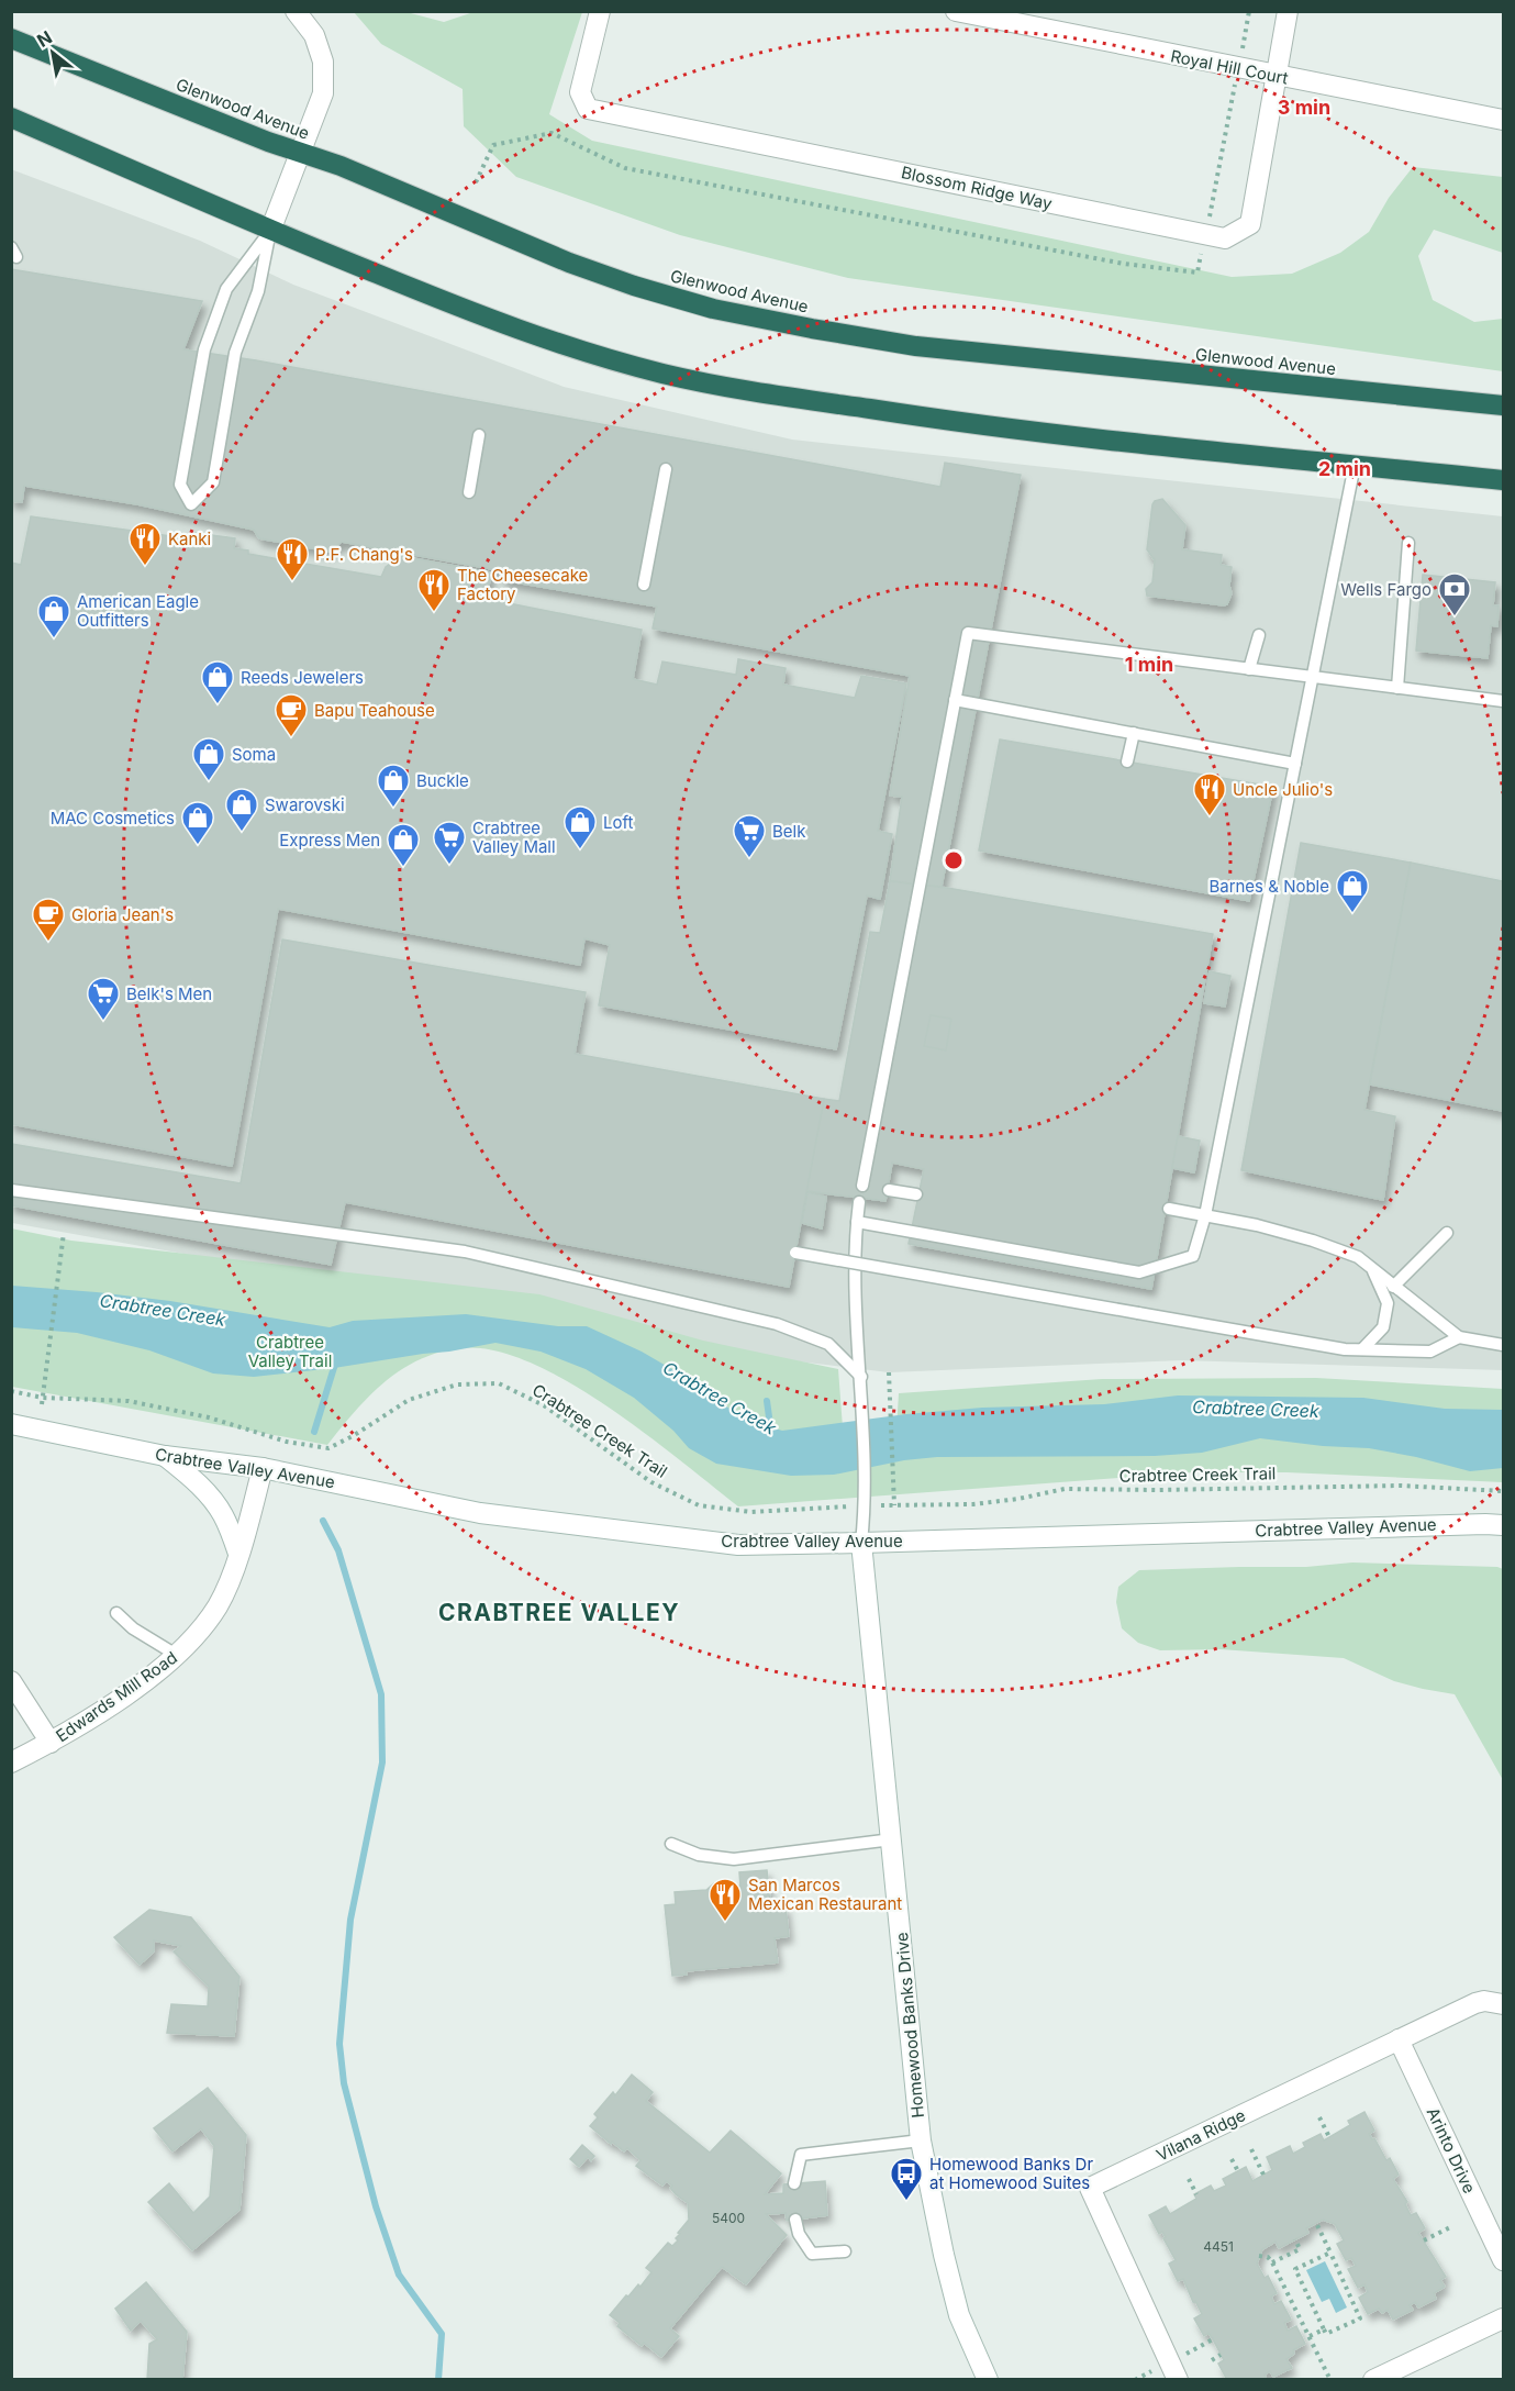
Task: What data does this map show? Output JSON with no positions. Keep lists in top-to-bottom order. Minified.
{"streets":{"highway":["Glenwood Avenue"],"street":["Royal Hill Court","Blossom Ridge Way","Crabtree Valley Avenue","Edwards Mill Road","Homewood Banks Drive","Vilana Ridge","Arinto Drive"],"path":["Crabtree Creek Trail"]},"crossings":[["Royal Hill Court","Blossom Ridge Way"],["Crabtree Valley Avenue","Edwards Mill Road"],["Crabtree Valley Avenue","Homewood Banks Drive"],["Vilana Ridge","Arinto Drive"]],"districts":["CRABTREE VALLEY"],"water":["Crabtree Creek"],"parks":["Crabtree Valley Trail"],"places":{"restaurant":["Kanki","P.F. Chang's","The Cheesecake Factory","Uncle Julio's","San Marcos Mexican Restaurant"],"bank":["Wells Fargo"],"shop":["American Eagle Outfitters","Reeds Jewelers","Soma","Buckle","Swarovski","MAC Cosmetics","Loft","Express Men","Barnes & Noble"],"cafe":["Bapu Teahouse","Gloria Jean's"],"supermarket":["Belk","Crabtree Valley Mall","Belk's Men"],"bus stop":["Homewood Banks Dr at Homewood Suites"]},"house_numbers":["5400","4451"],"north":"top left","rings":["3 min","2 min","1 min"]}
